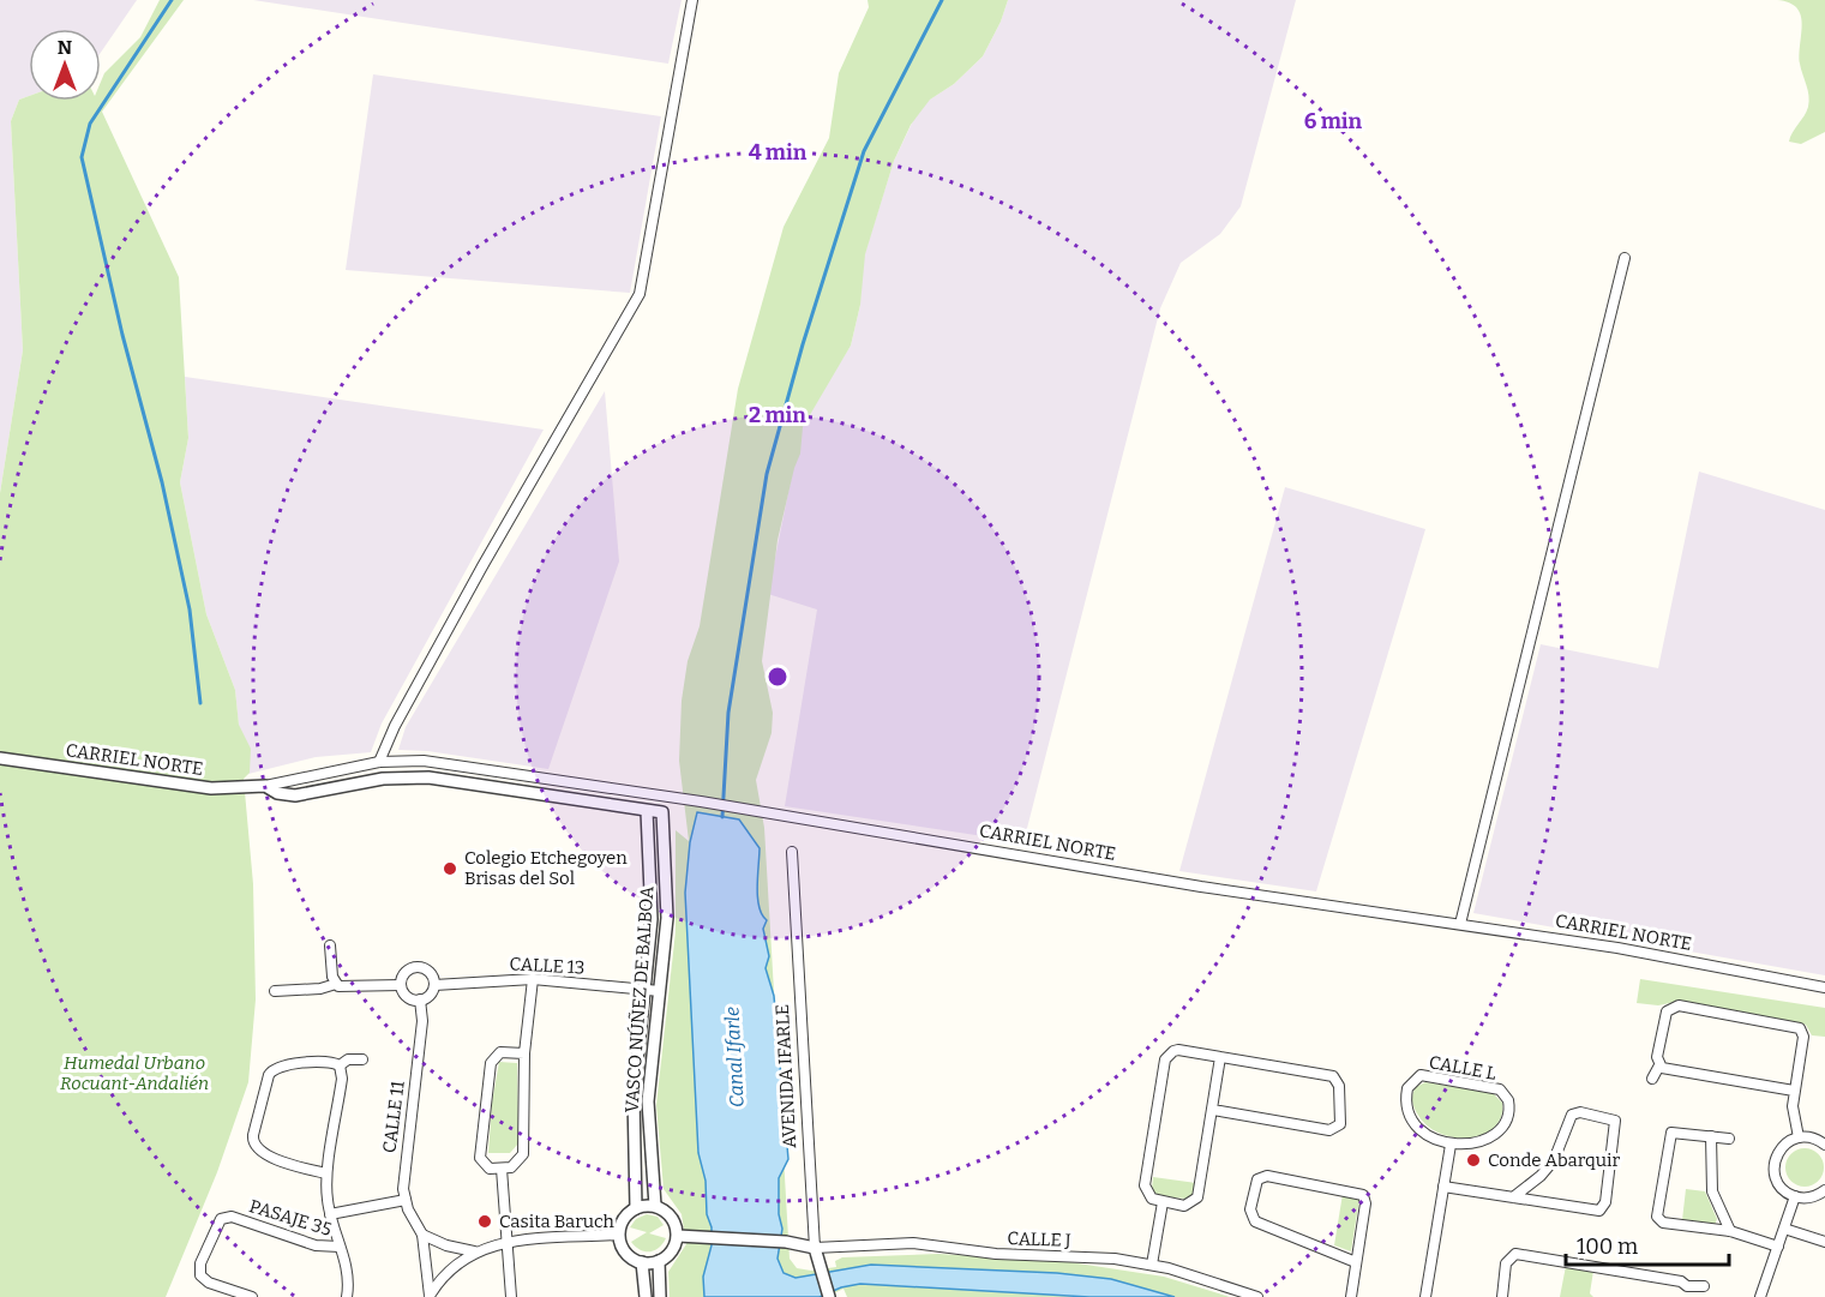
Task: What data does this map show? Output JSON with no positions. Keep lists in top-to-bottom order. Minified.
{"streets":{"street":["CARRIEL NORTE","CALLE 13","VASCO NÚÑEZ DE BALBOA","CALLE L","AVENIDA IFARLE","CALLE 11","PASAJE 35","CALLE J"]},"crossings":[["CARRIEL NORTE","VASCO NÚÑEZ DE BALBOA"],["CALLE 13","VASCO NÚÑEZ DE BALBOA"],["CALLE 13","CALLE 11"],["AVENIDA IFARLE","CALLE J"]],"water":["Canal Ifarle"],"parks":["Humedal Urbano Rocuant-Andalién"],"places":["Colegio Etchegoyen Brisas del Sol","Conde Abarquir","Casita Baruch"],"scale_bar":"100 m","north":"top","rings":["6 min","4 min","2 min"]}
